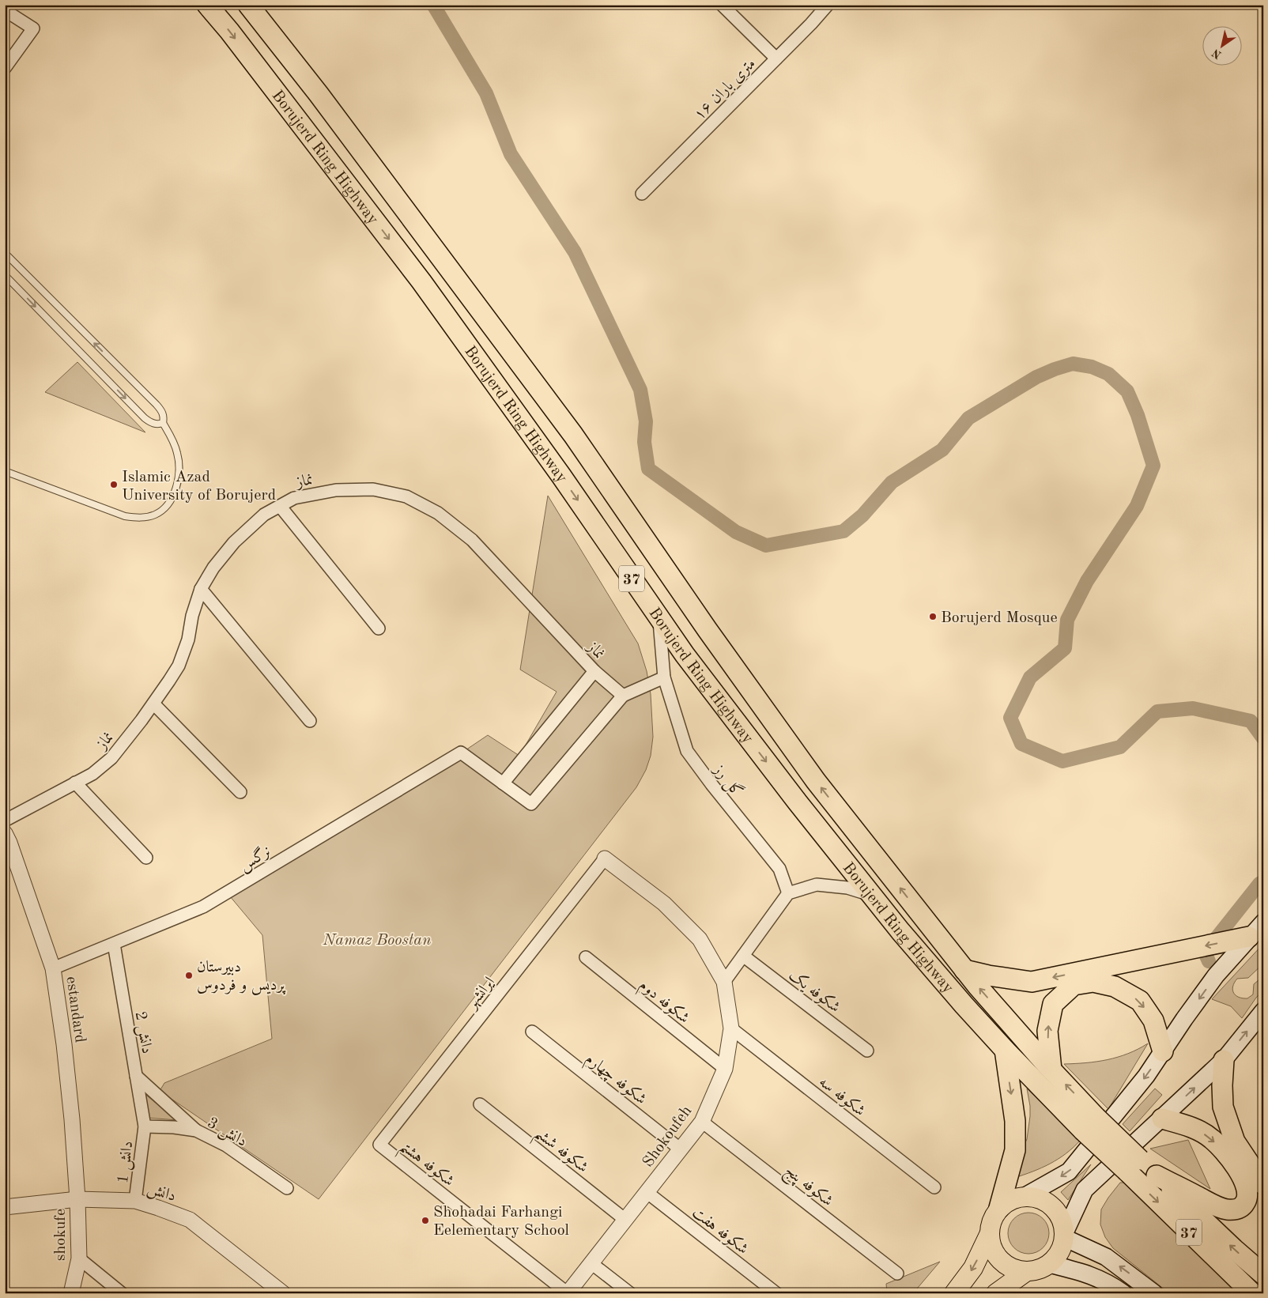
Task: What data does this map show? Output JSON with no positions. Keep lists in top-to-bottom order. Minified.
{"streets":{"highway":["Borujerd Ring Highway","37"],"street":["۱۶ متری باران","نماز","گل رز","نرگس","شکوفه یک","ایرانشهر","شکوفه دوم","estandard","دانش 2","شکوفه چهارم","شکوفه سه","دانش 3","Shokoufeh","شکوفه ششم","دانش 1","شکوفه هشتم","شکوفه پنج","دانش","شکوفه هفت","shokufe"]},"crossings":[["Borujerd Ring Highway","37"],["Borujerd Ring Highway","گل رز"],["نرگس","estandard"],["نرگس","دانش 2"],["ایرانشهر","Shokoufeh"],["ایرانشهر","شکوفه هشتم"],["شکوفه دوم","Shokoufeh"],["estandard","دانش"],["estandard","shokufe"],["دانش 2","دانش 3"],["دانش 2","دانش 1"],["شکوفه چهارم","Shokoufeh"],["شکوفه سه","Shokoufeh"],["دانش 3","دانش 1"],["Shokoufeh","شکوفه ششم"],["Shokoufeh","شکوفه هشتم"],["Shokoufeh","شکوفه پنج"],["Shokoufeh","شکوفه هفت"],["دانش 1","دانش"],["دانش","shokufe"]],"parks":["Namaz Boostan"],"places":["Islamic Azad University of Borujerd","Borujerd Mosque","دبیرستان پردیس و فردوس","Shohadai Farhangi Eelementary School"],"north":"bottom left"}
